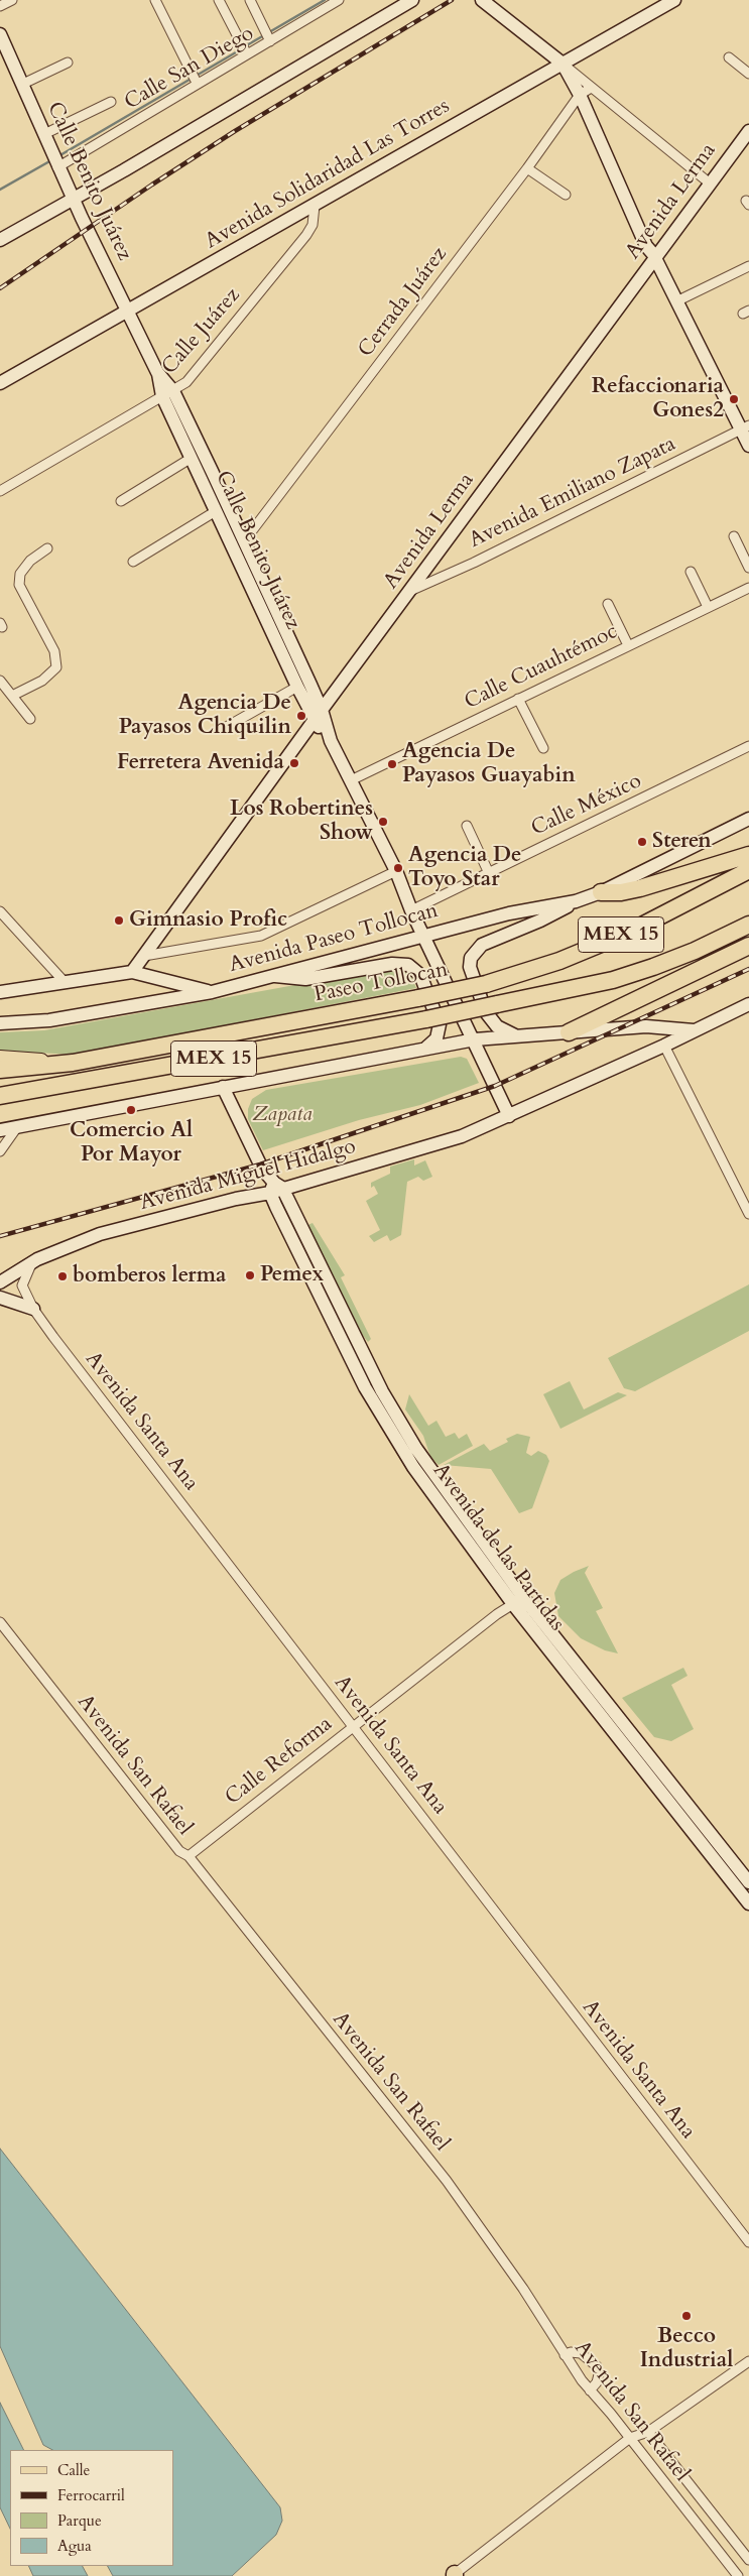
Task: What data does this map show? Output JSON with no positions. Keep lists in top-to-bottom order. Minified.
{"streets":{"highway":["MEX 15","Paseo Tollocan"],"main road":["Avenida Solidaridad Las Torres","Calle Benito Juárez","Avenida Lerma","Avenida Paseo Tollocan","Avenida Miguel Hidalgo","Avenida de las Partidas"],"street":["Calle San Diego","Cerrada Juárez","Calle Juárez","Avenida Emiliano Zapata","Calle Cuauhtémoc","Calle México","Avenida Santa Ana","Calle Reforma","Avenida San Rafael"]},"crossings":[["Calle San Diego","Calle Benito Juárez"],["Avenida Solidaridad Las Torres","Calle Benito Juárez"],["Avenida Solidaridad Las Torres","Calle Juárez"],["Calle Benito Juárez","Avenida Lerma"],["Calle Benito Juárez","Cerrada Juárez"],["Calle Benito Juárez","Calle Juárez"],["Calle Benito Juárez","Calle Cuauhtémoc"],["Calle Benito Juárez","Calle México"],["Calle Benito Juárez","Avenida Paseo Tollocan"],["Calle Benito Juárez","Avenida Miguel Hidalgo"],["Avenida Lerma","Avenida Emiliano Zapata"],["Avenida Miguel Hidalgo","Avenida Santa Ana"],["Avenida Miguel Hidalgo","Avenida de las Partidas"],["Avenida Santa Ana","Calle Reforma"],["Avenida de las Partidas","Calle Reforma"],["Calle Reforma","Avenida San Rafael"]],"parks":["Zapata"],"places":["Refaccionaria Gones2","Agencia De Payasos Chiquilin","Ferretera Avenida","Agencia De Payasos Guayabin","Los Robertines Show","Steren","Agencia De Toyo Star","Gimnasio Profic","Comercio Al Por Mayor","Pemex","bomberos lerma","Becco Industrial"],"legend":["Calle","Ferrocarril","Parque","Agua"]}
